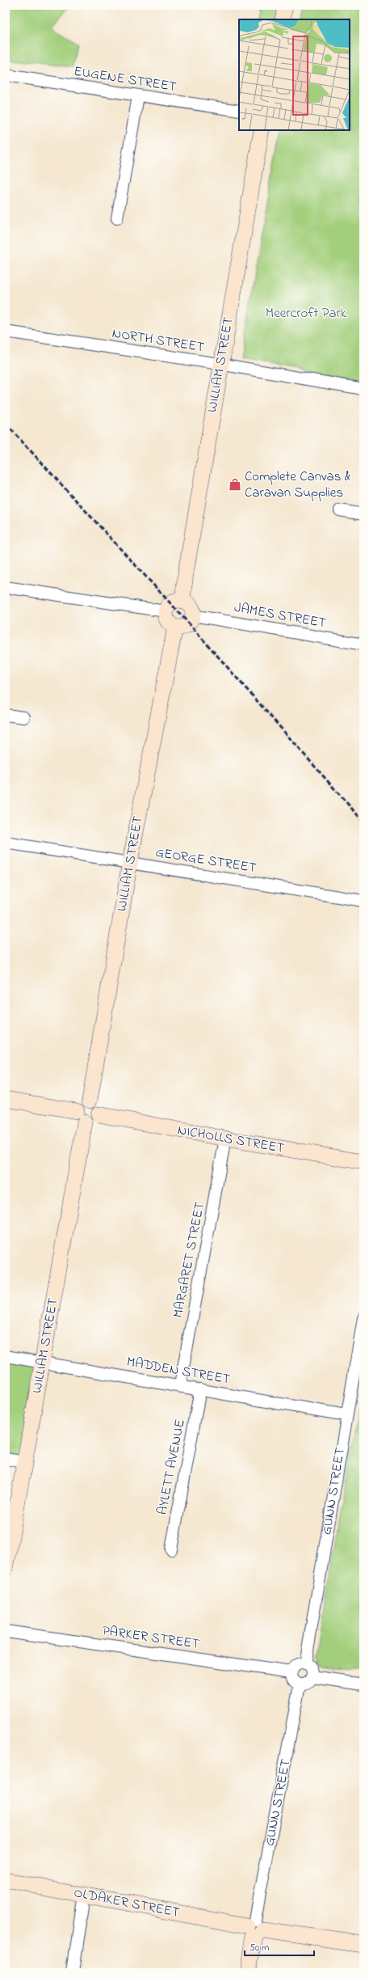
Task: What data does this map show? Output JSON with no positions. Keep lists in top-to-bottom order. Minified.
{"streets":{"street":["EUGENE STREET","NORTH STREET","WILLIAM STREET","JAMES STREET","GEORGE STREET","NICHOLLS STREET","MARGARET STREET","MADDEN STREET","AYLETT AVENUE","GUNN STREET","PARKER STREET","OLDAKER STREET"]},"crossings":[["NORTH STREET","WILLIAM STREET"],["WILLIAM STREET","JAMES STREET"],["WILLIAM STREET","GEORGE STREET"],["WILLIAM STREET","NICHOLLS STREET"],["WILLIAM STREET","MADDEN STREET"],["NICHOLLS STREET","MARGARET STREET"],["MARGARET STREET","MADDEN STREET"],["MADDEN STREET","AYLETT AVENUE"],["MADDEN STREET","GUNN STREET"],["GUNN STREET","PARKER STREET"],["GUNN STREET","OLDAKER STREET"]],"parks":["Meercroft Park"],"places":{"shop":["Complete Canvas & Caravan Supplies"]},"scale_bar":"50 m"}
